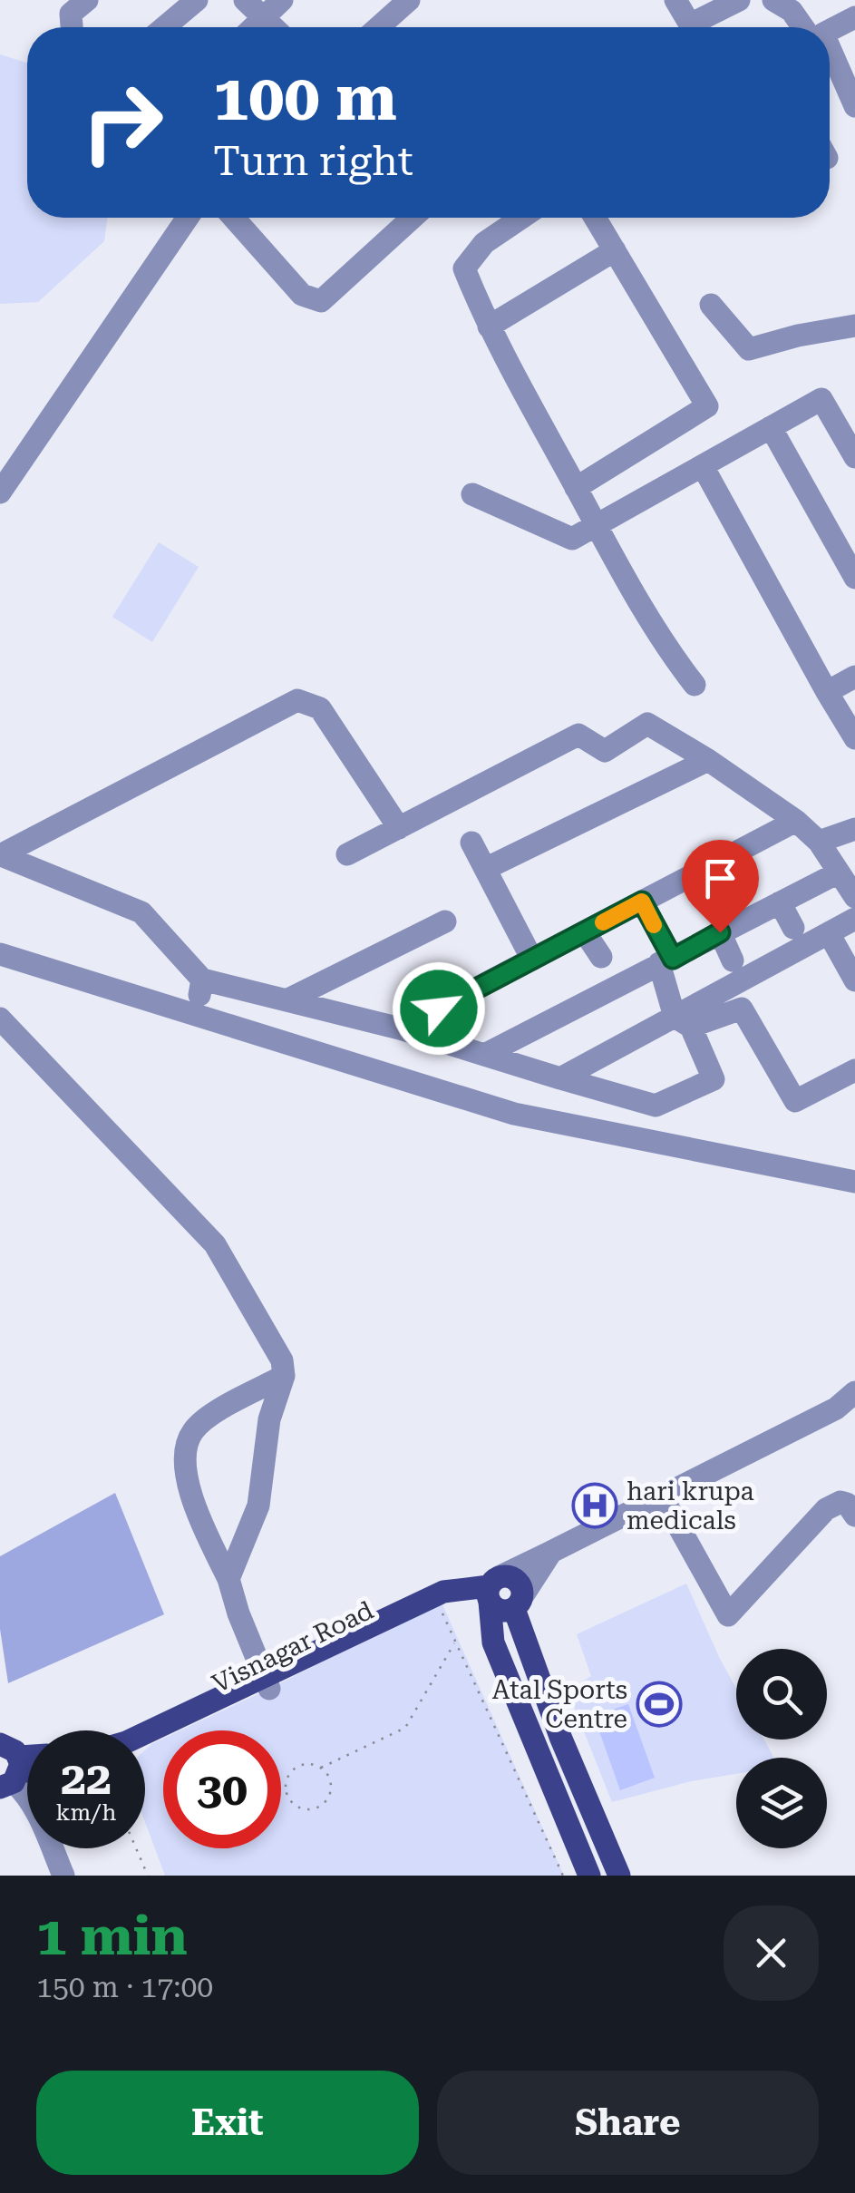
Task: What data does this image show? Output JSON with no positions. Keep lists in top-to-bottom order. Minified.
{"streets":{"main road":["Visnagar Road"]},"places":{"hospital":["hari krupa medicals"],"sports":["Atal Sports Centre"]},"page":{"turn":["100 m","Turn right"],"speed":"22 km/h","limit":"30","heading":["1 min","150 m · 17:00"],"buttons":["Exit","Share"]}}
